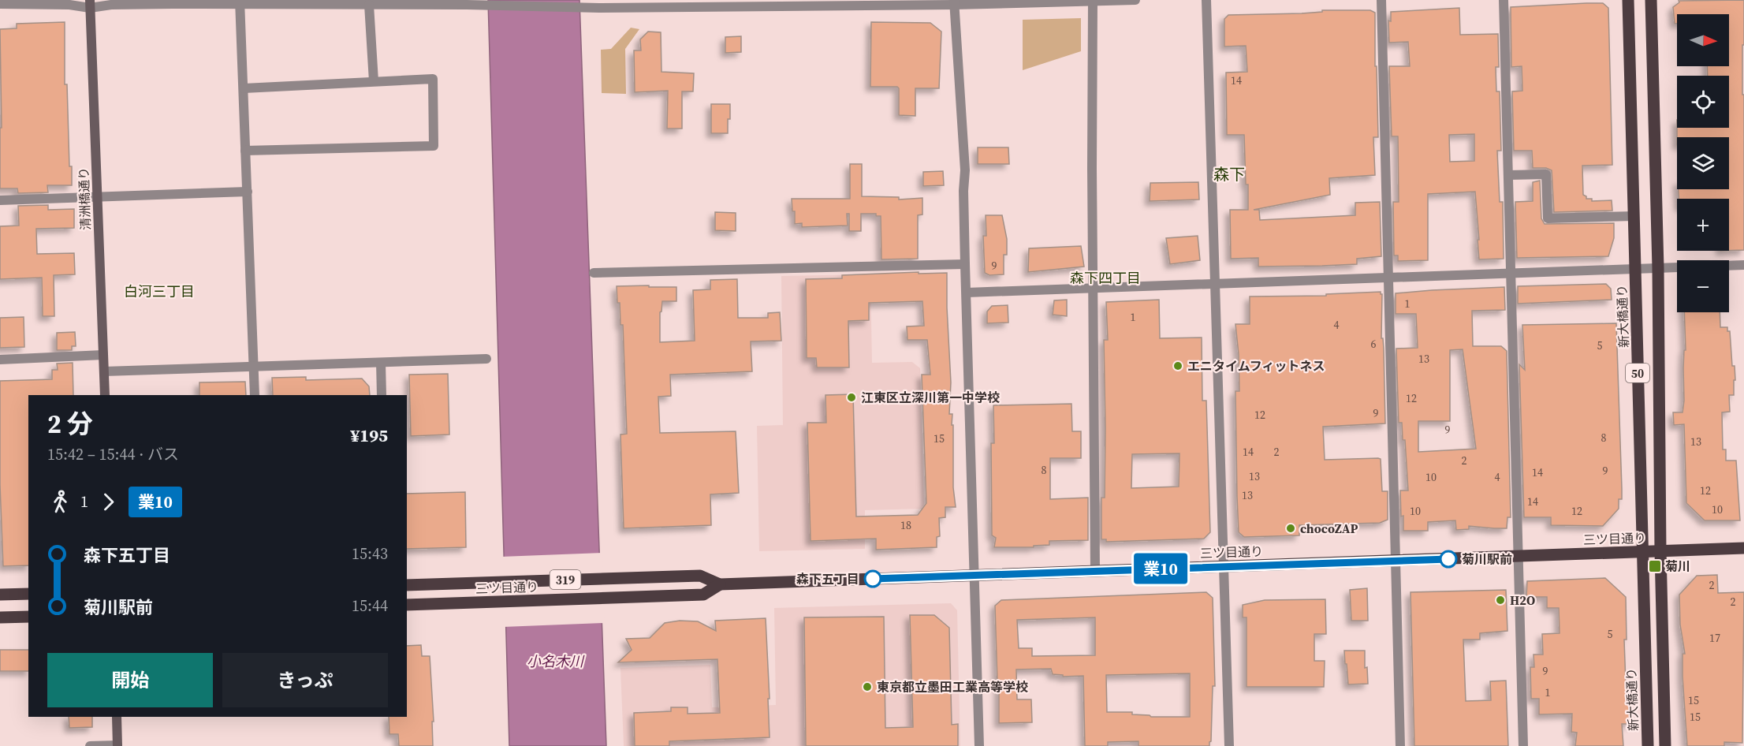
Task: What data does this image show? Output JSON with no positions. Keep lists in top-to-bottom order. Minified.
{"streets":{"main road":["清洲橋通り","新大橋通り","50","三ツ目通り","319"]},"crossings":[["新大橋通り","三ツ目通り"],["50","三ツ目通り"]],"districts":["森下","森下四丁目","白河三丁目"],"water":["小名木川"],"places":{"other":["エニタイムフィットネス","江東区立深川第一中学校","chocoZAP","菊川駅前","森下五丁目","H2O","東京都立墨田工業高等学校"],"transit":["菊川"]},"lines":["bus line 業10"],"house_numbers":["14","9","1","1","4","6","5","13","12","9","12","9","8","15","13","14","2","2","8","9","14","13","10","4","12","13","14","10","10","12","18","2","2","5","17","9","1","15","15"],"north":"right","page":{"on_map":"業10","map_buttons":["+","−"],"heading":["2 分","15:42 – 15:44 · バス","¥195"],"legs":["1","業10"],"list":[{"name":"森下五丁目","value":"15:43"},{"name":"菊川駅前","value":"15:44"}],"buttons":["開始","きっぷ"]}}
